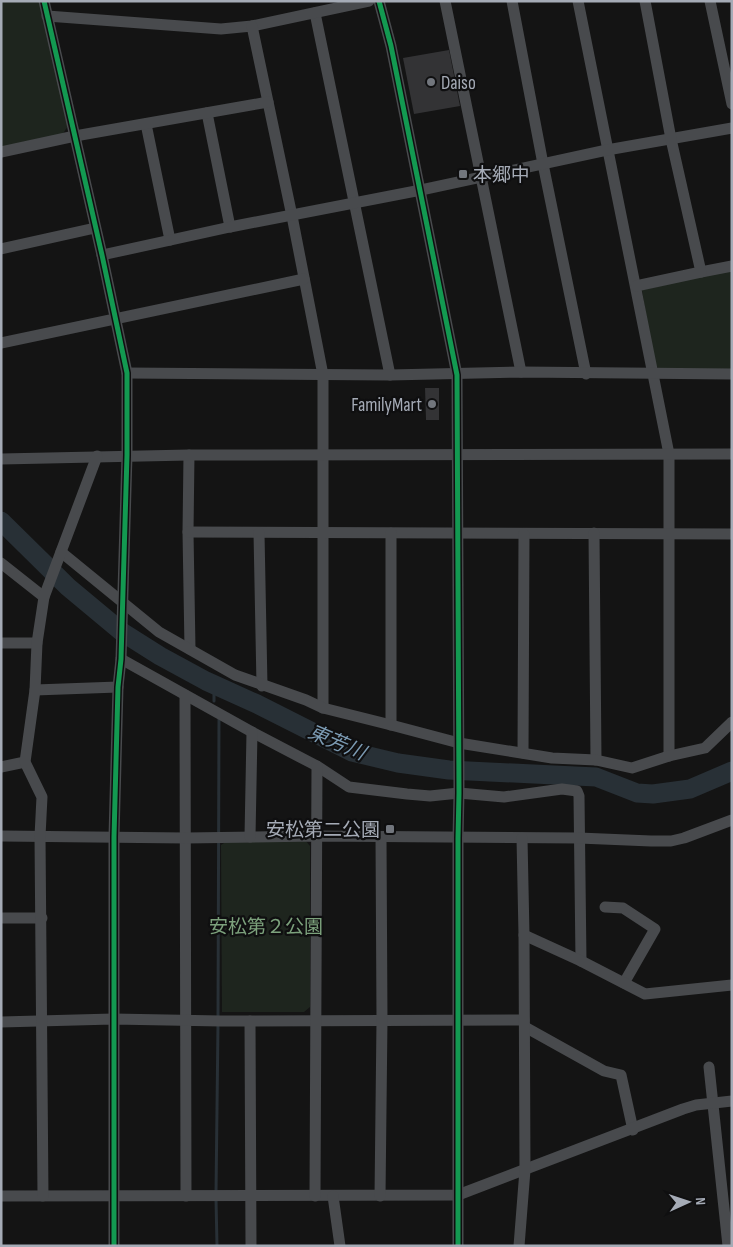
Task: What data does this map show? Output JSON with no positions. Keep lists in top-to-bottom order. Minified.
{"water":["東芳川"],"parks":["安松第２公園"],"places":{"other":["Daiso","FamilyMart"],"transit":["本郷中","安松第二公園"]},"north":"right"}
